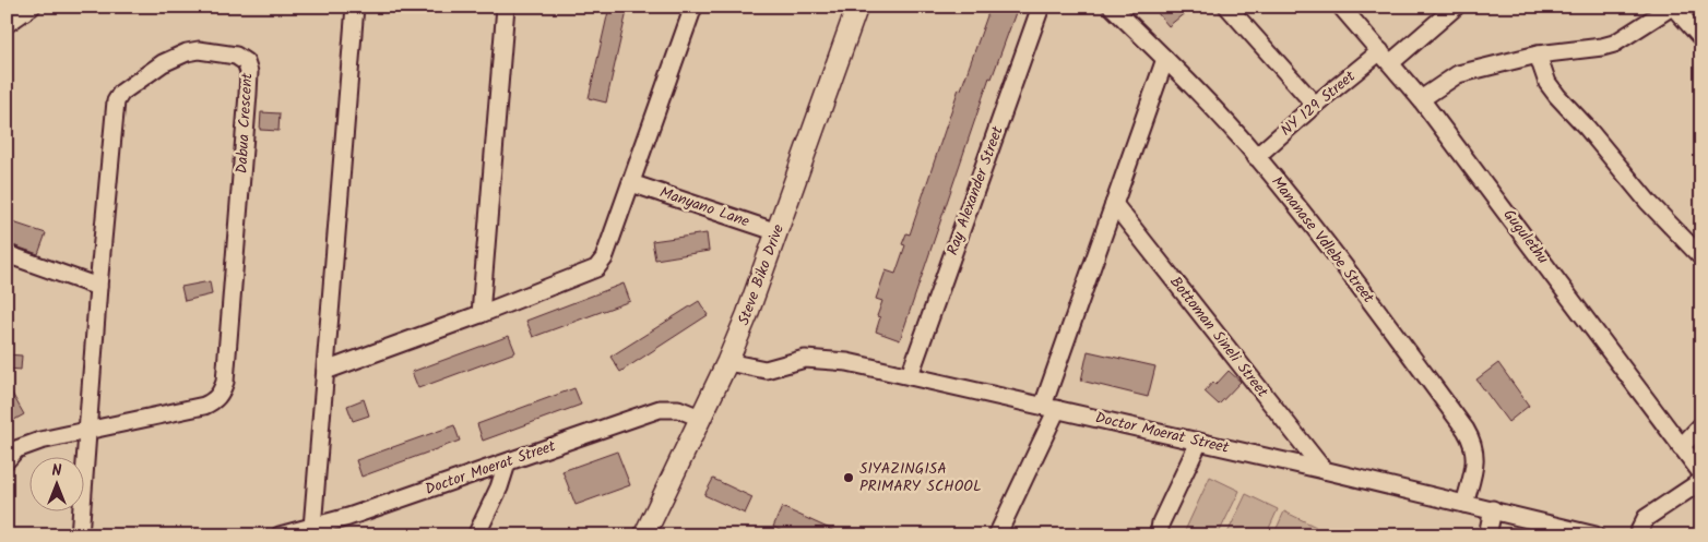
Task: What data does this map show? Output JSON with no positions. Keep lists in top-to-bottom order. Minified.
{"streets":{"main road":["Steve Biko Drive"],"street":["NY 129 Street","Dabua Crescent","Ray Alexander Street","Manyano Lane","Gugulethu","Mananase Vdlebe Street","Bottoman Sineli Street","Doctor Moerat Street"]},"crossings":[["NY 129 Street","Gugulethu"],["NY 129 Street","Mananase Vdlebe Street"],["Ray Alexander Street","Doctor Moerat Street"],["Manyano Lane","Steve Biko Drive"],["Mananase Vdlebe Street","Doctor Moerat Street"],["Steve Biko Drive","Doctor Moerat Street"],["Bottoman Sineli Street","Doctor Moerat Street"]],"places":["SIYAZINGISA PRIMARY SCHOOL"],"north":"top"}
